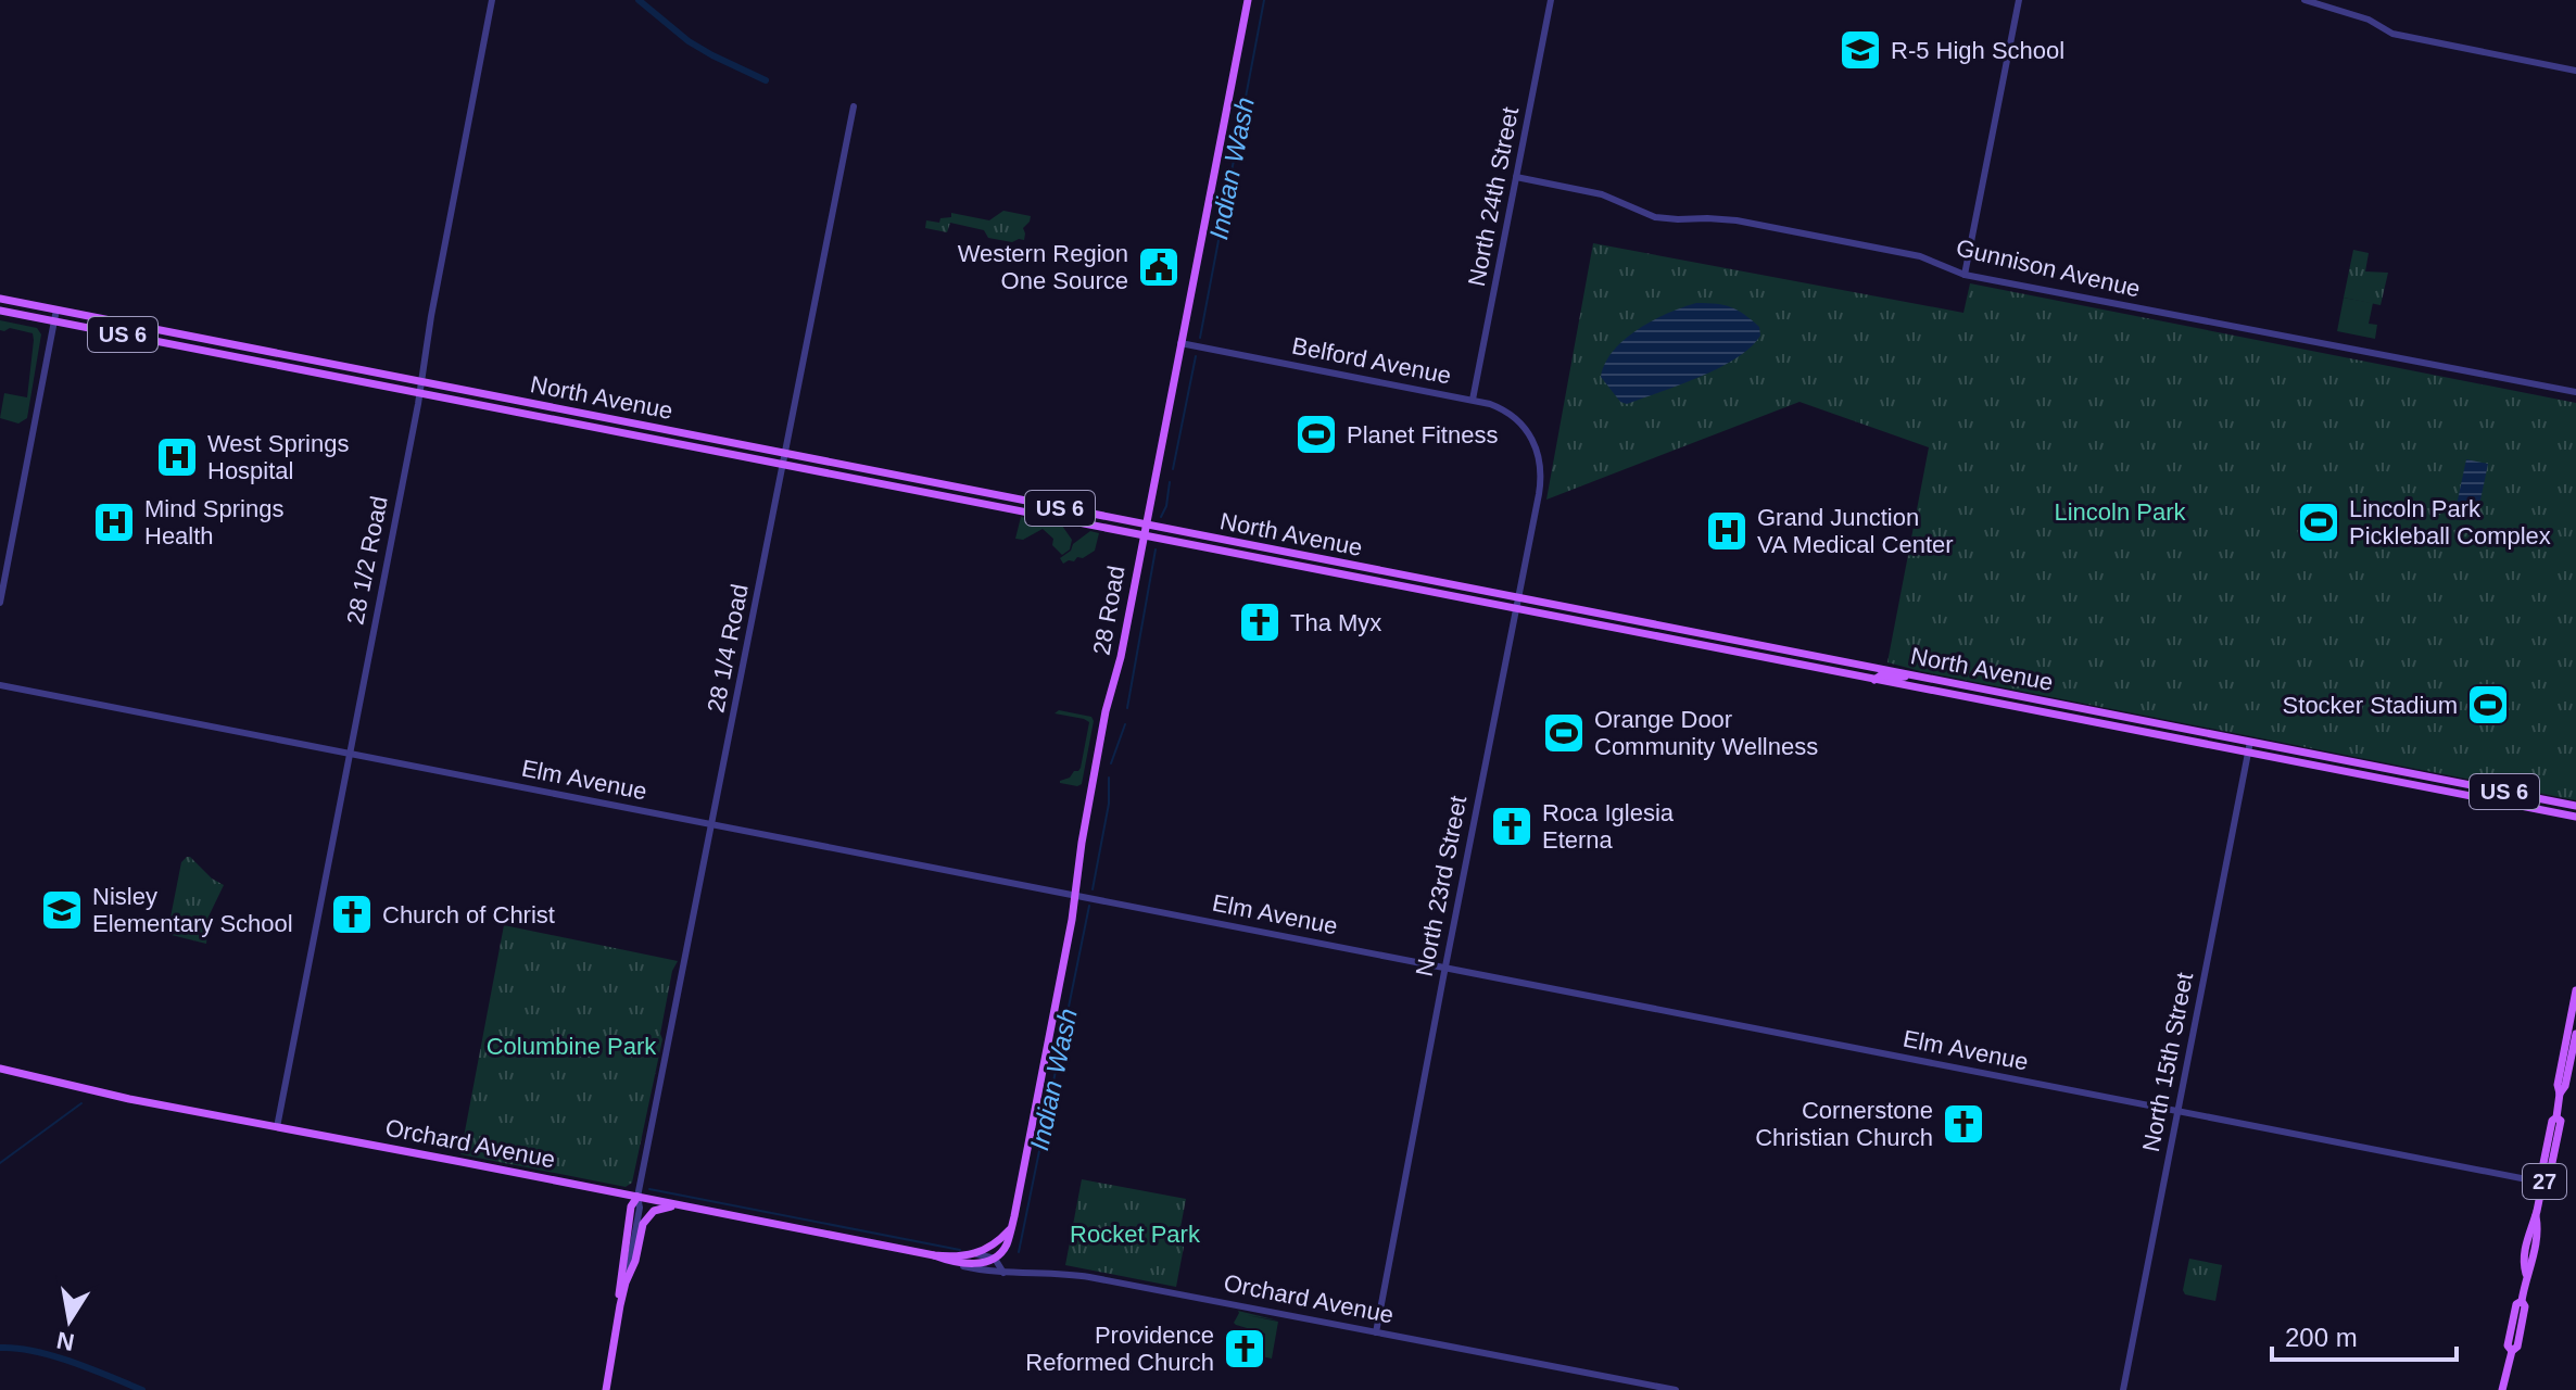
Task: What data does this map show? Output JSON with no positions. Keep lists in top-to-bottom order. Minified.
{"streets":{"main road":["US 6","North Avenue","28 Road","28 1/4 Road","Orchard Avenue","27"],"street":["North 24th Street","Gunnison Avenue","Belford Avenue","28 1/2 Road","Elm Avenue","North 23rd Street","North 15th Street"]},"crossings":[["North 24th Street","Gunnison Avenue"],["North 24th Street","Belford Avenue"],["Belford Avenue","28 Road"],["Belford Avenue","North 23rd Street"],["North Avenue","28 1/2 Road"],["North Avenue","28 Road"],["North Avenue","28 1/4 Road"],["North Avenue","North 23rd Street"],["North Avenue","North 15th Street"],["28 1/2 Road","Elm Avenue"],["28 1/2 Road","Orchard Avenue"],["28 Road","Elm Avenue"],["28 Road","Orchard Avenue"],["28 1/4 Road","Elm Avenue"],["28 1/4 Road","Orchard Avenue"],["Elm Avenue","North 23rd Street"],["Elm Avenue","North 15th Street"],["Elm Avenue","27"],["North 23rd Street","Orchard Avenue"]],"water":["Indian Wash"],"parks":["Lincoln Park","Columbine Park","Rocket Park"],"places":{"school or university":["R-5 High School","Nisley Elementary School"],"public building":["Western Region One Source"],"sports":["Planet Fitness","Lincoln Park Pickleball Complex","Stocker Stadium","Orange Door Community Wellness"],"hospital":["West Springs Hospital","Mind Springs Health","Grand Junction VA Medical Center"],"church":["Tha Myx","Roca Iglesia Eterna","Church of Christ","Cornerstone Christian Church","Providence Reformed Church"]},"scale_bar":"200 m","north":"bottom"}
